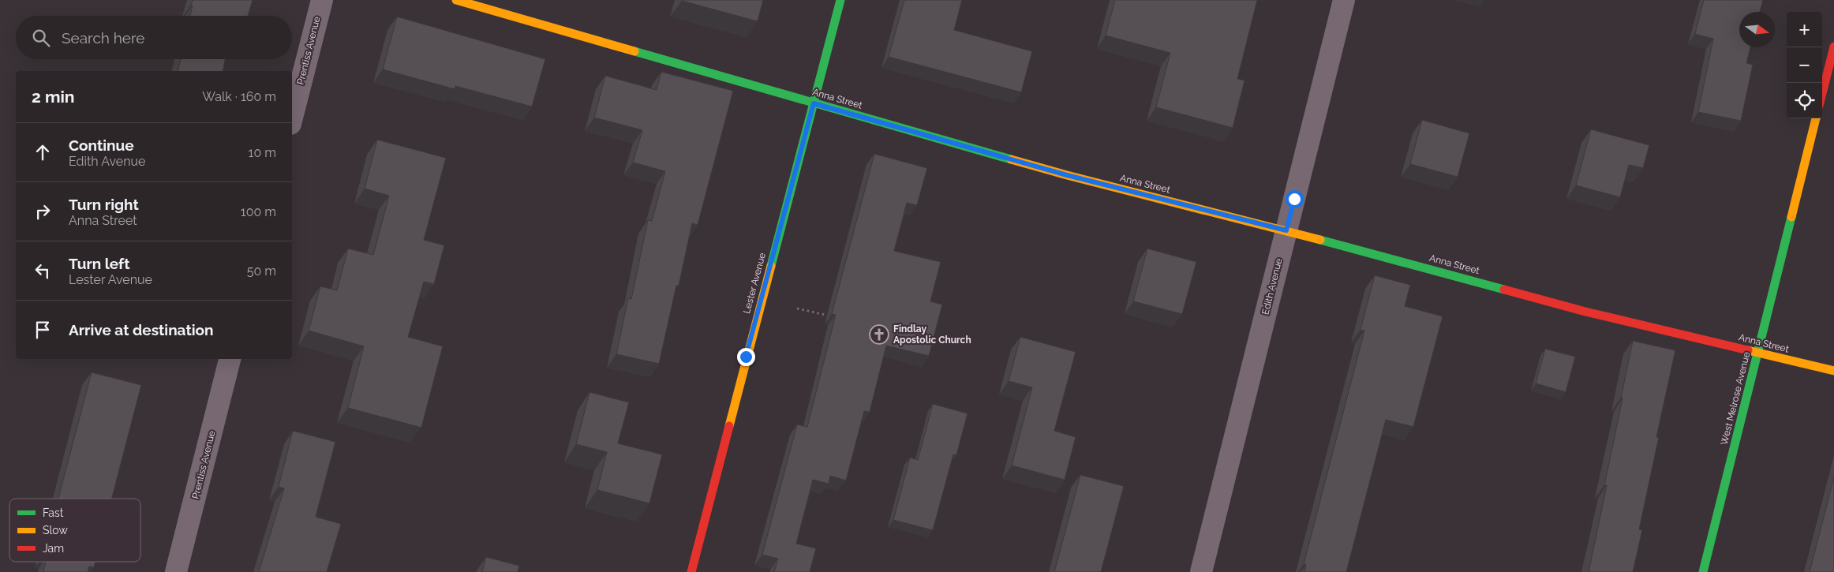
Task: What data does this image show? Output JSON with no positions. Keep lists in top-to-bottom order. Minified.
{"streets":{"street":["Prentiss Avenue","Anna Street","Lester Avenue","Edith Avenue","West Melrose Avenue"]},"crossings":[["Anna Street","Lester Avenue"],["Anna Street","Edith Avenue"],["Anna Street","West Melrose Avenue"]],"places":{"church":["Findlay Apostolic Church"]},"legend":["Fast","Slow","Jam"],"north":"right","page":{"map_buttons":["+","−"],"search":"Search here","heading":["2 min","Walk · 160 m"],"list":[["Continue","Edith Avenue","10 m"],["Turn right","Anna Street","100 m"],["Turn left","Lester Avenue","50 m"],"Arrive at destination"]}}
